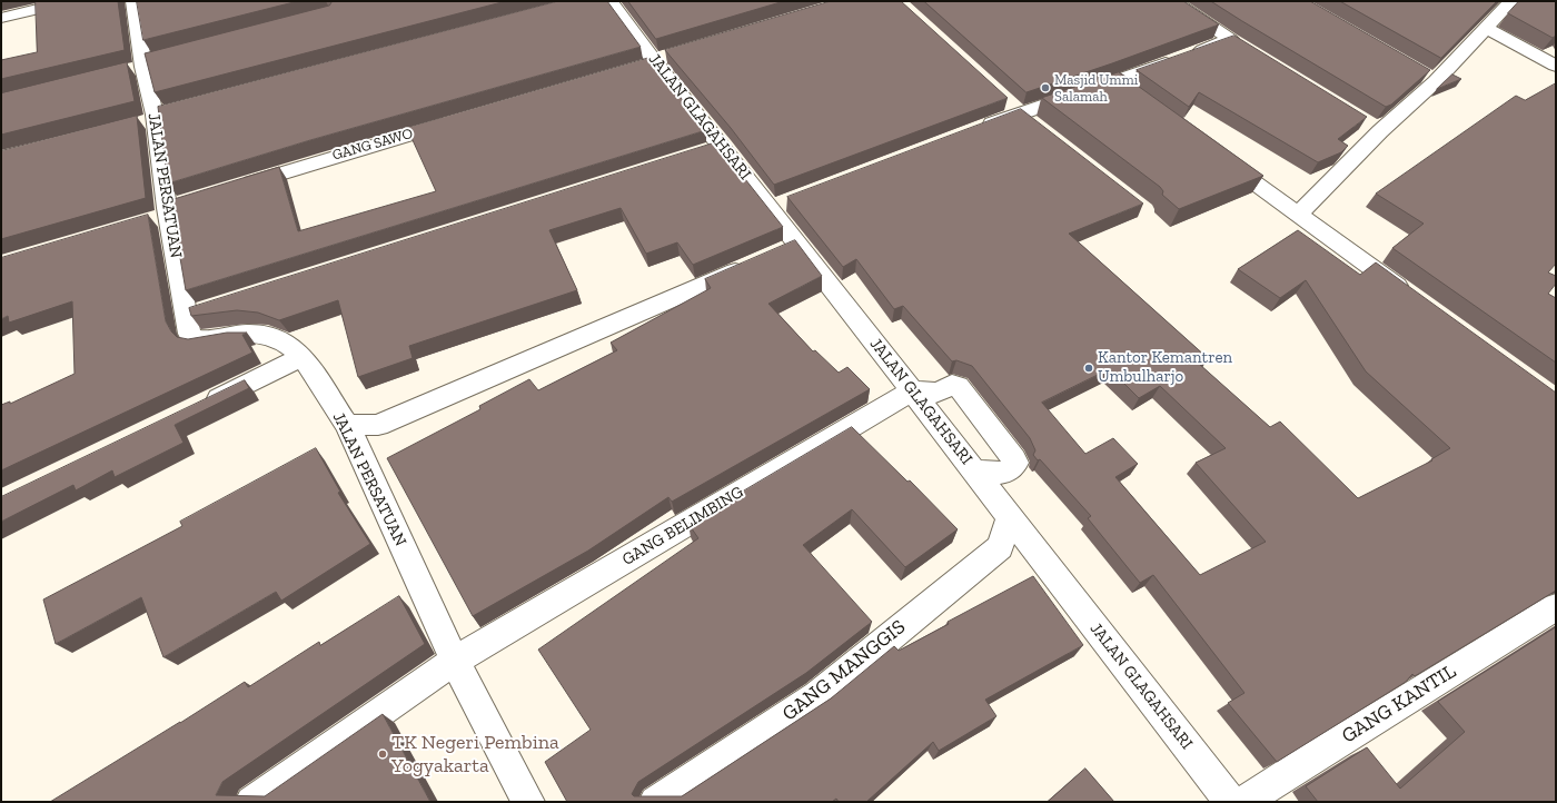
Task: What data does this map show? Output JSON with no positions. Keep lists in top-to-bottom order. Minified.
{"streets":{"street":["JALAN GLAGAHSARI","GANG SAWO","JALAN PERSATUAN","GANG BELIMBING","GANG MANGGIS","GANG KANTIL"]},"crossings":[["JALAN GLAGAHSARI","GANG BELIMBING"],["JALAN GLAGAHSARI","GANG MANGGIS"],["JALAN PERSATUAN","GANG BELIMBING"]],"places":["Masjid Ummi Salamah","Kantor Kemantren Umbulharjo","TK Negeri Pembina Yogyakarta"]}
